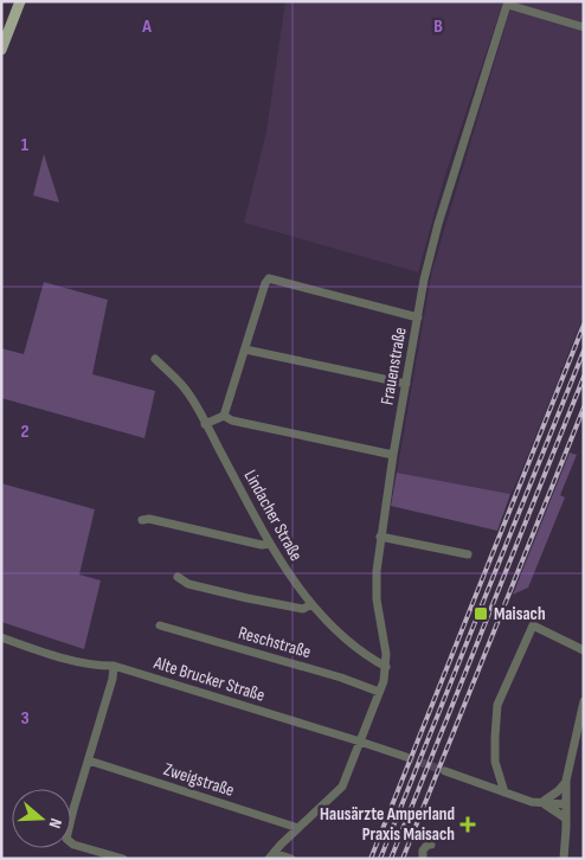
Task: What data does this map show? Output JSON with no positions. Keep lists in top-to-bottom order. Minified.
{"streets":{"street":["Frauenstraße","Lindacher Straße","Reschstraße","Alte Brucker Straße","Zweigstraße"]},"crossings":[["Frauenstraße","Lindacher Straße"],["Frauenstraße","Reschstraße"],["Frauenstraße","Alte Brucker Straße"],["Frauenstraße","Zweigstraße"]],"places":{"transit":["Maisach"],"health":["Hausärzte Amperland Praxis Maisach"]},"north":"right","grid":{"columns":["A","B"],"rows":["1","2","3"]}}
